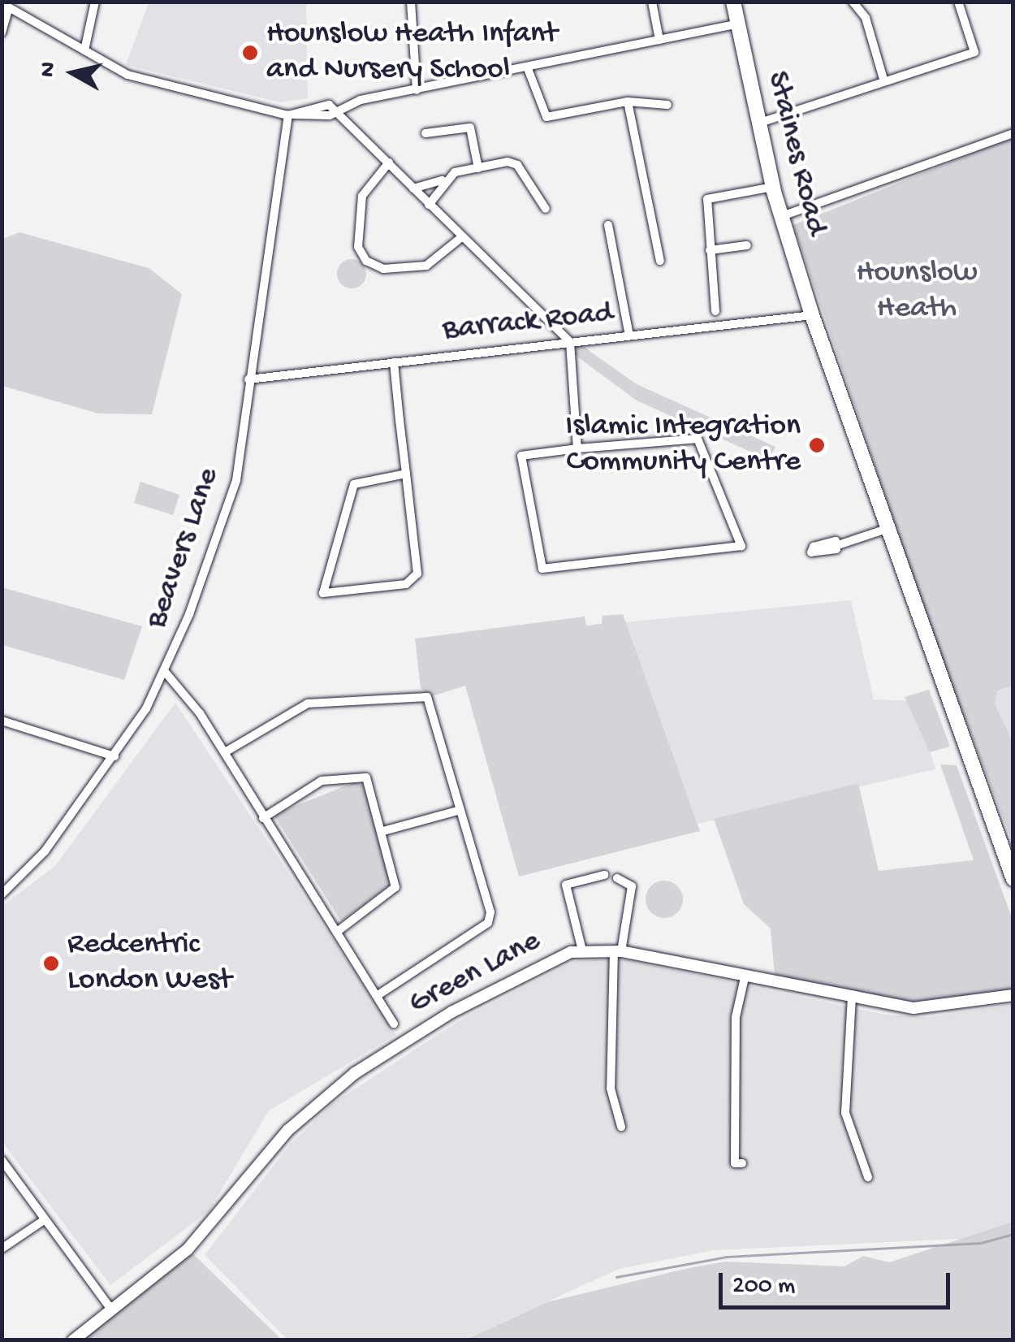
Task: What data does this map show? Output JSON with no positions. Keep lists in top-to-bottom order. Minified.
{"streets":{"main road":["Staines Road"],"street":["Barrack Road","Beavers Lane","Green Lane"]},"crossings":[["Staines Road","Barrack Road"],["Barrack Road","Beavers Lane"]],"parks":["Hounslow Heath"],"places":["Hounslow Heath Infant and Nursery School","Islamic Integration Community Centre","Redcentric London West"],"scale_bar":"200 m","north":"left"}
